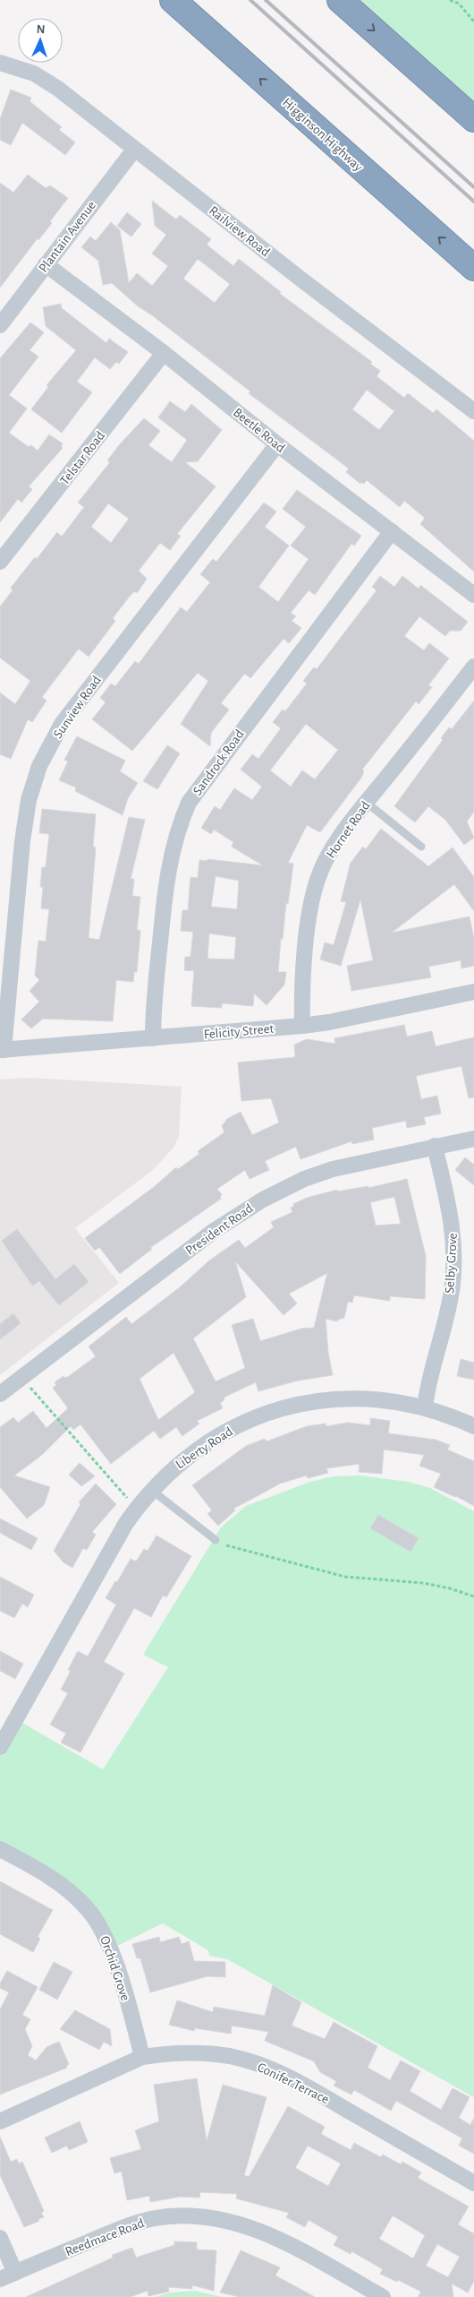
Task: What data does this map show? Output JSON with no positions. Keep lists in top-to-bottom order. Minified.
{"streets":{"highway":["Higginson Highway"],"street":["Railview Road","Plantain Avenue","Beetle Road","Telstar Road","Sunview Road","Sandrock Road","Hornet Road","Felicity Street","President Road","Selby Grove","Liberty Road","Orchid Grove","Conifer Terrace","Reedmace Road"]},"crossings":[["Railview Road","Plantain Avenue"],["Plantain Avenue","Beetle Road"],["Beetle Road","Telstar Road"],["Beetle Road","Sunview Road"],["Beetle Road","Sandrock Road"],["Sunview Road","Felicity Street"],["Sandrock Road","Felicity Street"],["Hornet Road","Felicity Street"],["President Road","Selby Grove"],["Selby Grove","Liberty Road"],["Orchid Grove","Conifer Terrace"]],"north":"top"}
